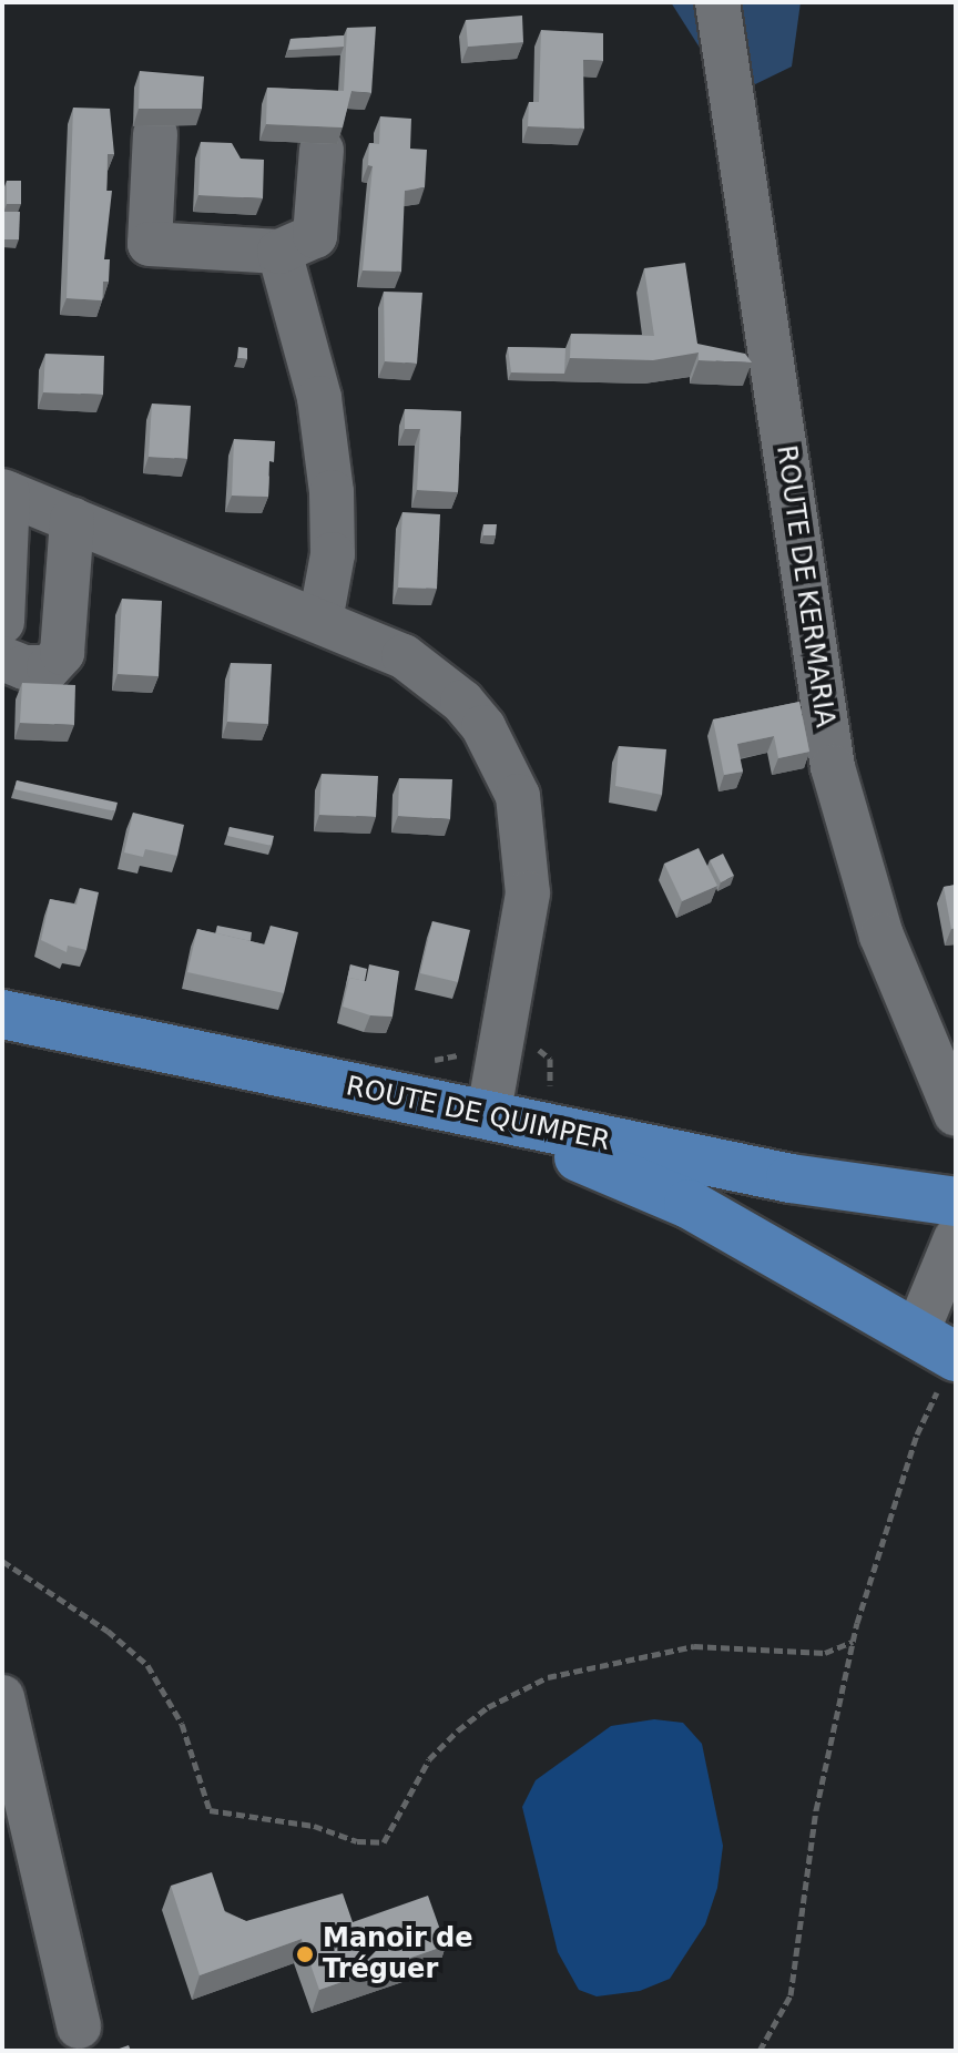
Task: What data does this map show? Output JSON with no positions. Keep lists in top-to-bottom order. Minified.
{"streets":{"main road":["ROUTE DE QUIMPER"],"street":["ROUTE DE KERMARIA"]},"places":["Manoir de Tréguer"]}
